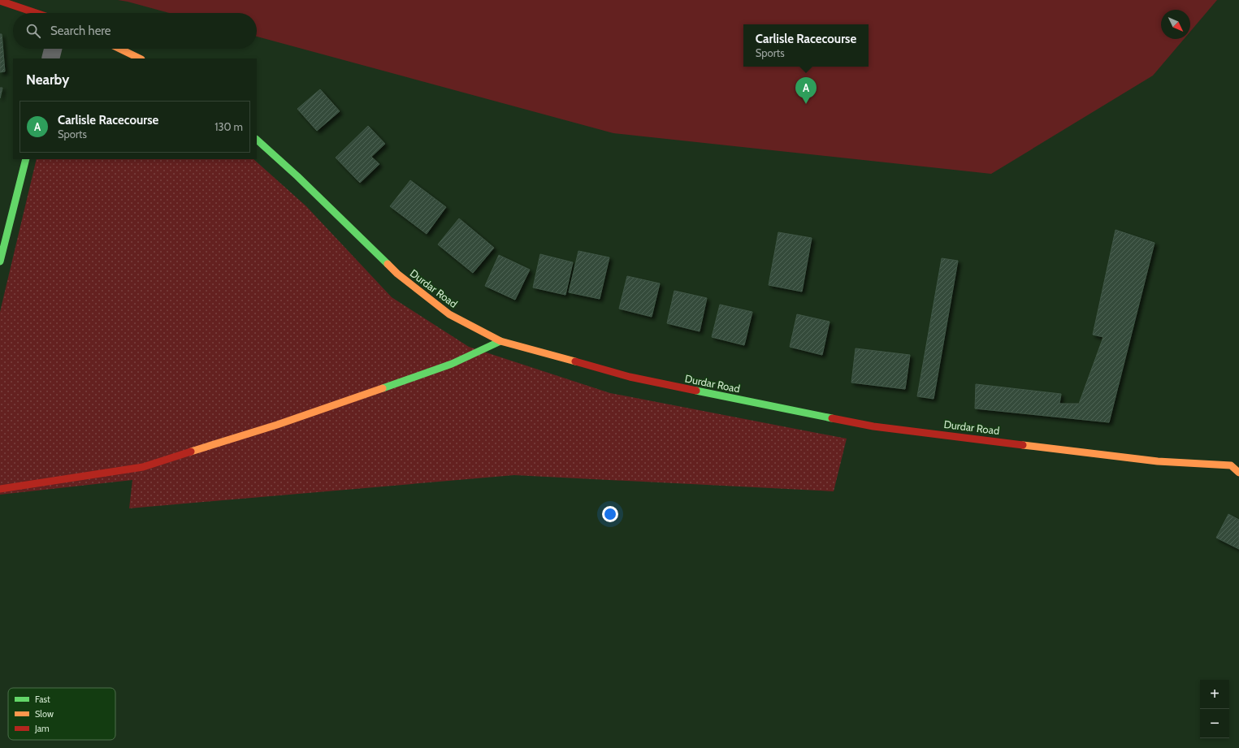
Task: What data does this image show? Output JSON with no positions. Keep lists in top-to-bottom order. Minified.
{"streets":{"street":["Durdar Road"]},"legend":["Fast","Slow","Jam"],"north":"bottom right","page":{"search":"Search here","popup":["Carlisle Racecourse","Sports"],"heading":"Nearby","pins":"A","list":[{"mark":"A","name":"Carlisle Racecourse","note":"Sports","value":"130 m"}],"map_buttons":["+","−"]}}
